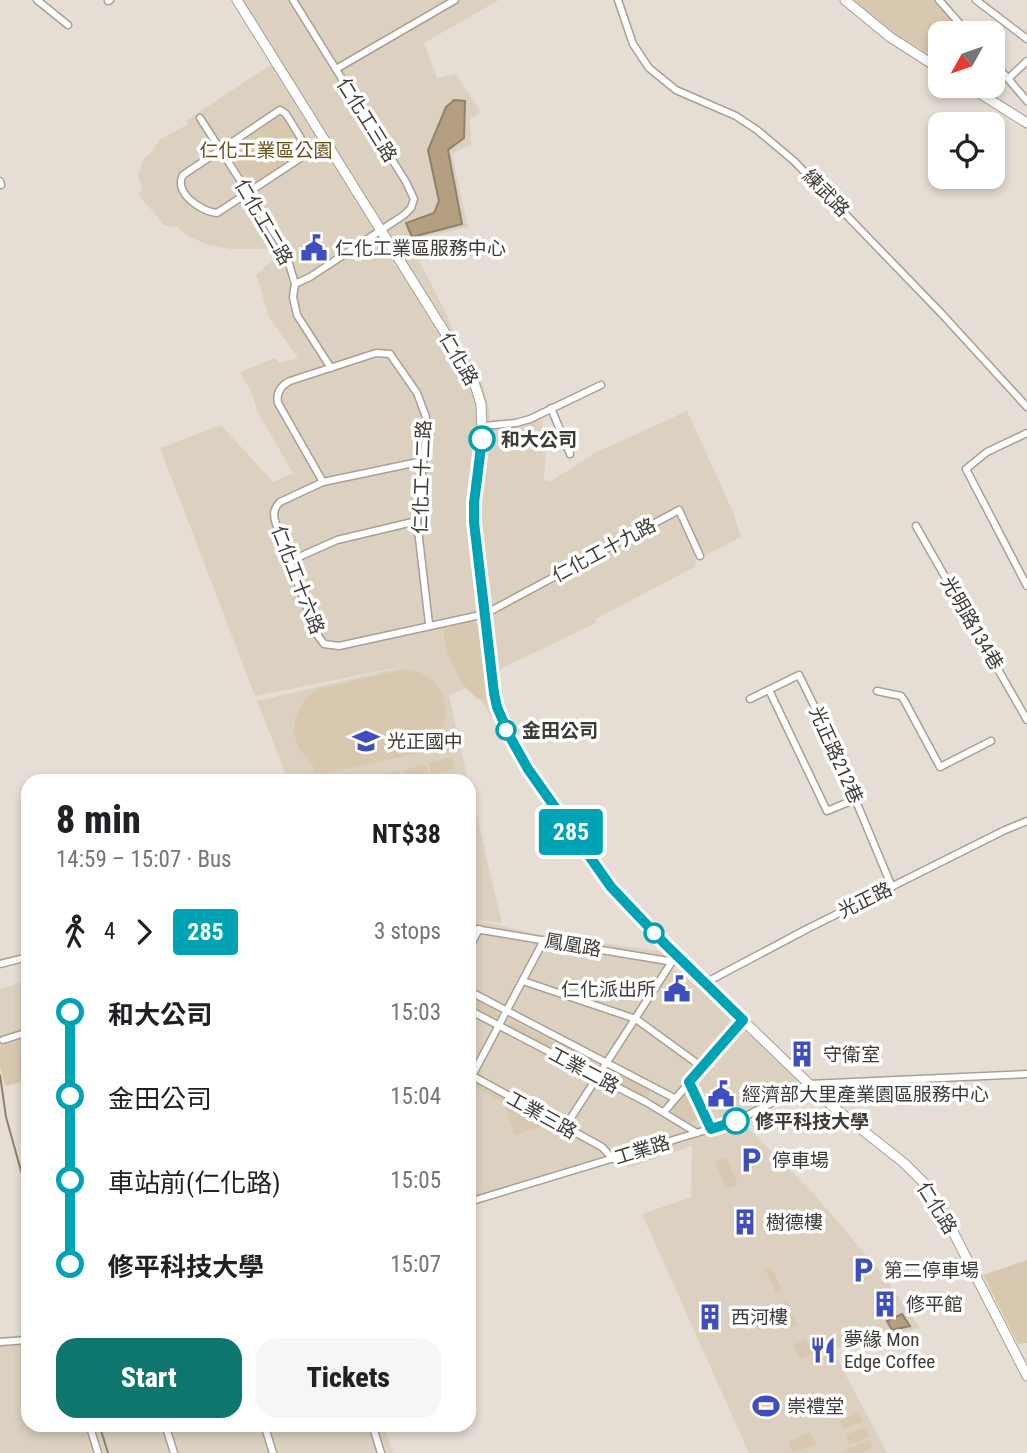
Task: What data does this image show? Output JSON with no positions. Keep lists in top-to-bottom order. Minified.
{"streets":{"main road":["仁化路"],"street":["仁化工三路","練武路","仁化工二路","仁化工十二路","仁化工十九路","仁化工十六路","光明路134巷","光正路212巷","光正路","鳳凰路","工業二路","工業三路","工業路"]},"crossings":[["仁化工三路","仁化工二路"],["仁化工三路","仁化路"],["仁化工二路","仁化工十二路"],["仁化工二路","仁化工十六路"],["仁化路","仁化工十九路"],["仁化路","仁化工十六路"],["仁化路","光正路"],["仁化路","鳳凰路"],["仁化路","工業路"],["仁化工十二路","仁化工十六路"],["仁化工十九路","仁化工十六路"],["光正路212巷","光正路"],["工業二路","工業路"],["工業三路","工業路"]],"parks":["仁化工業區公園"],"places":{"public building":["仁化工業區服務中心","仁化派出所","經濟部大里產業園區服務中心"],"other":["和大公司","金田公司","修平科技大學"],"school or university":["光正國中"],"building":["守衛室","樹德樓","修平館","西河樓"],"parking":["停車場","第二停車場"],"restaurant":["夢緣 Mon Edge Coffee"],"sports":["崇禮堂"]},"lines":["bus line 285"],"north":"bottom left","page":{"on_map":"285","heading":["8 min","14:59 – 15:07 · Bus","NT$38"],"legs":["4","285","3 stops"],"list":[{"name":"和大公司","value":"15:03"},{"name":"金田公司","value":"15:04"},{"name":"車站前(仁化路)","value":"15:05"},{"name":"修平科技大學","value":"15:07"}],"buttons":["Start","Tickets"]}}
